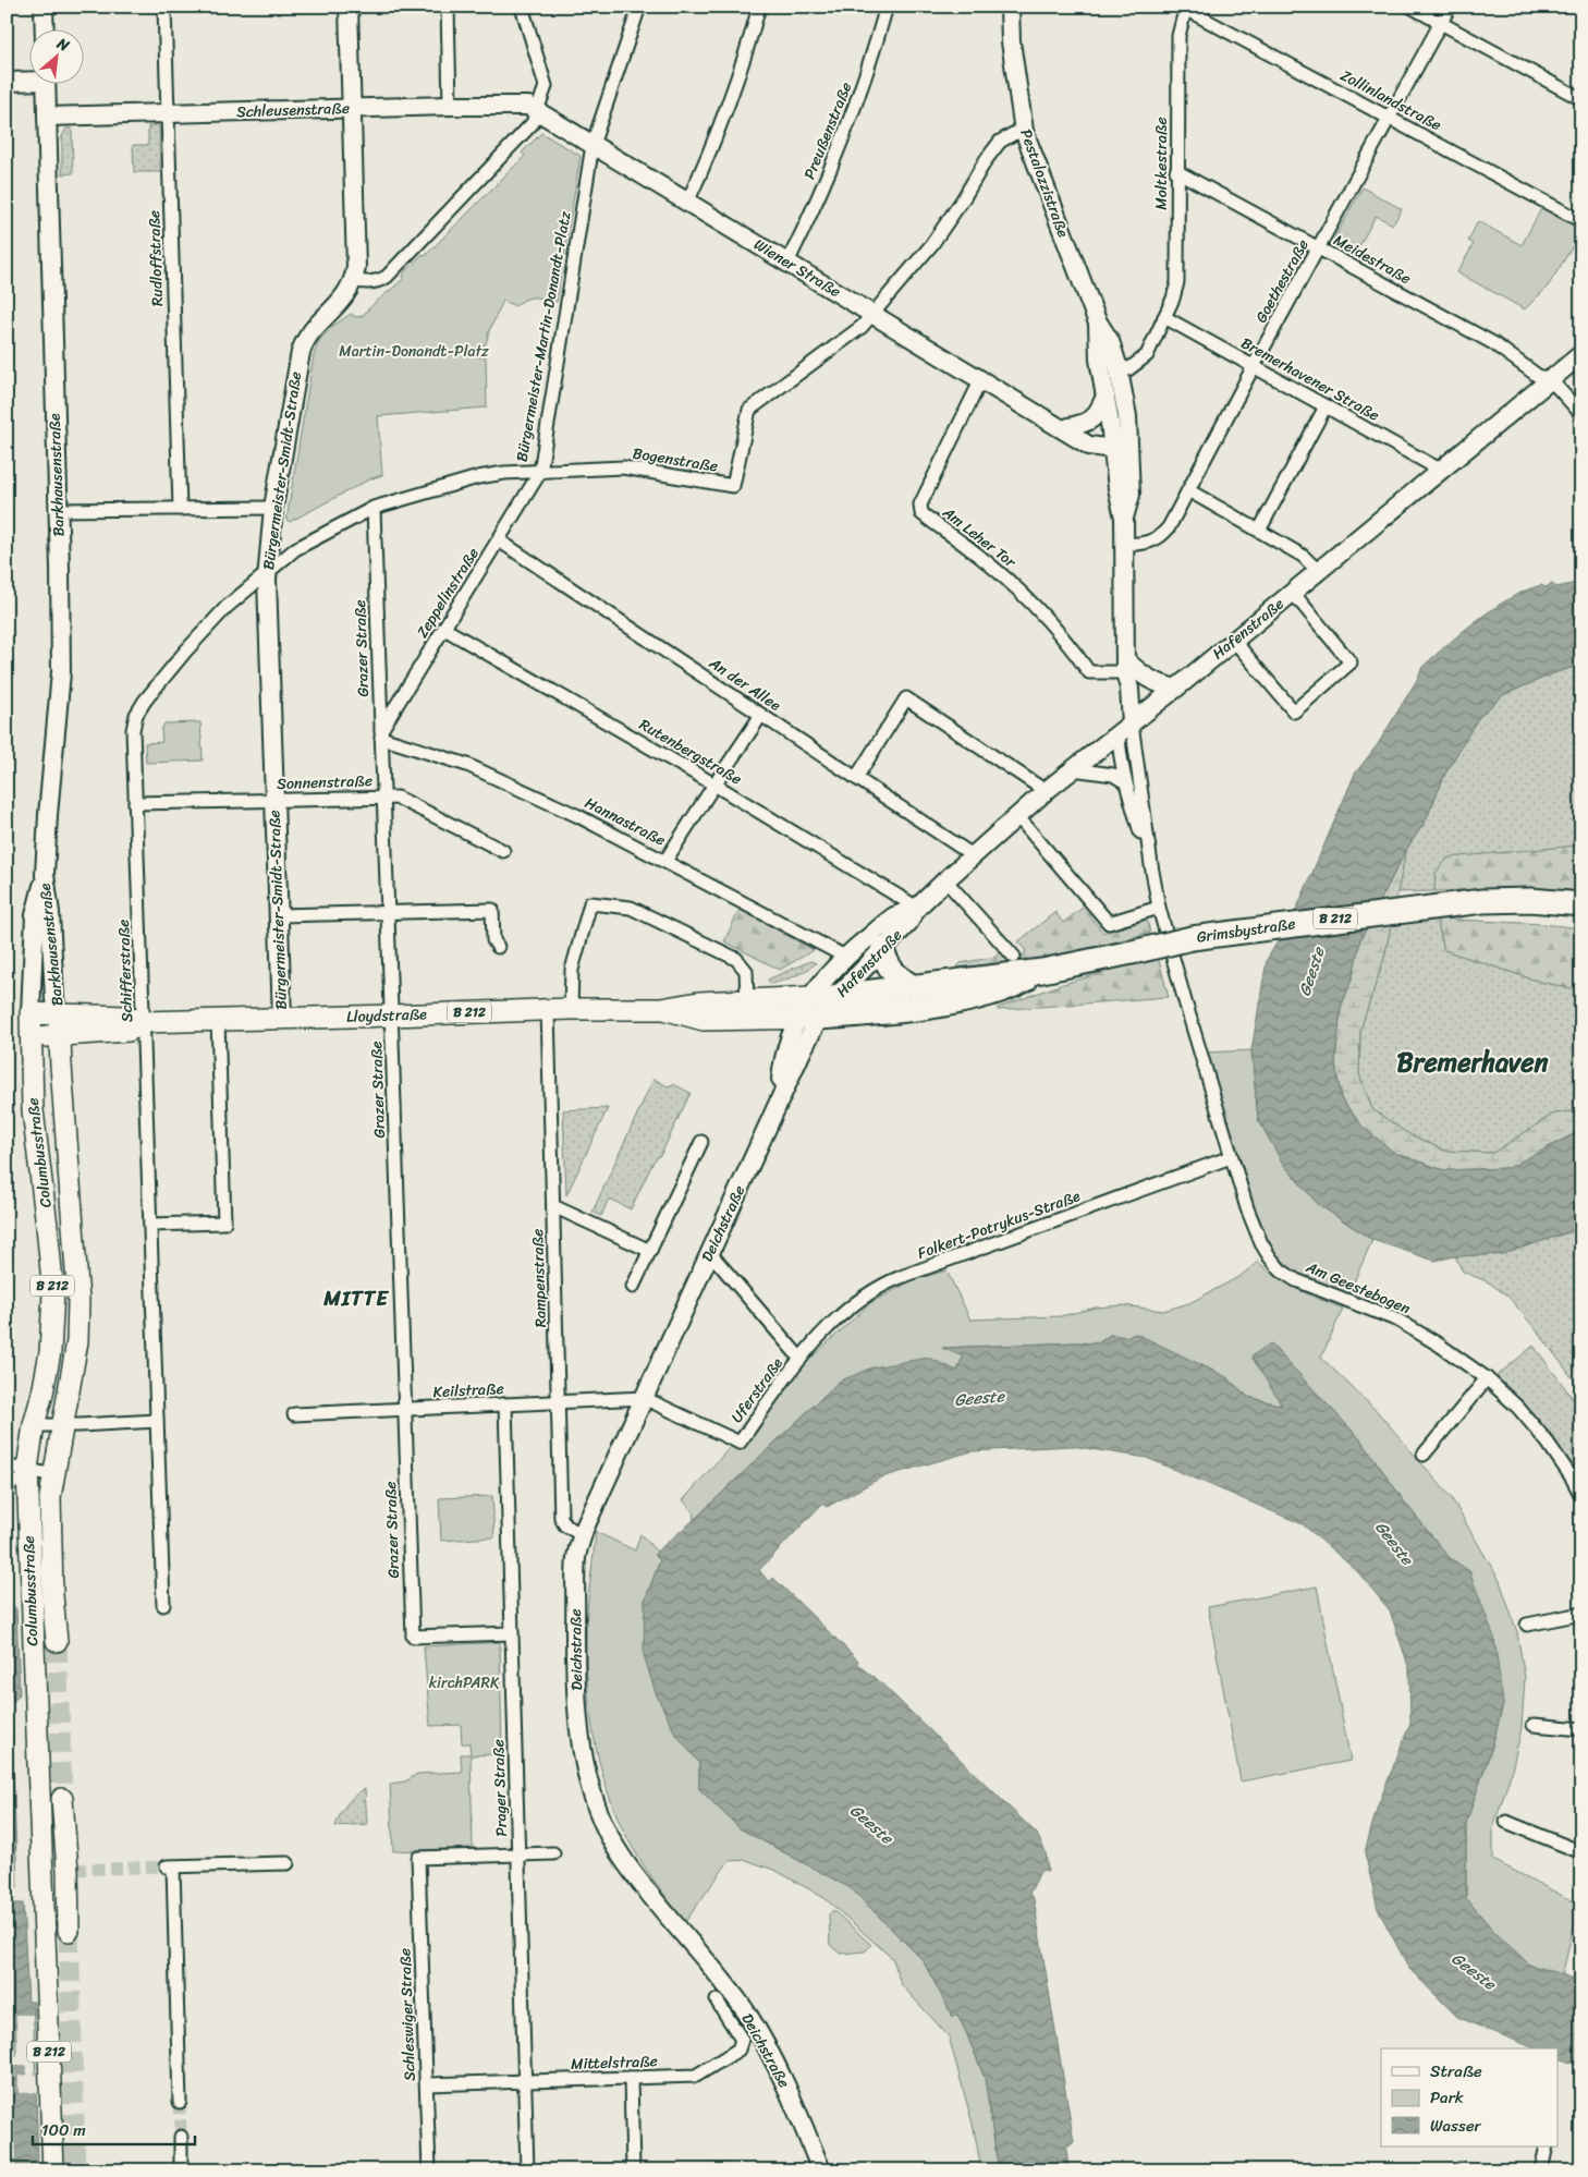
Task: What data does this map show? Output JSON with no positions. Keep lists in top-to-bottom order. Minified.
{"streets":{"highway":["B 212","Grimsbystraße"],"main road":["Schleusenstraße","Pestalozzistraße","Wiener Straße","Bürgermeister-Smidt-Straße","Barkhausenstraße","Hafenstraße","Lloydstraße","Columbusstraße","Deichstraße"],"street":["Zollinlandstraße","Preußenstraße","Moltkestraße","Rudloffstraße","Meidestraße","Goethestraße","Bürgermeister-Martin-Donandt-Platz","Bremerhavener Straße","Bogenstraße","Am Leher Tor","Zeppelinstraße","Grazer Straße","An der Allee","Rutenbergstraße","Sonnenstraße","Hannastraße","Schifferstraße","Folkert-Potrykus-Straße","Rampenstraße","Am Geestebogen","Keilstraße","Uferstraße","Prager Straße","Schleswiger Straße","Mittelstraße"]},"crossings":[["Zollinlandstraße","Moltkestraße"],["Zollinlandstraße","Goethestraße"],["Schleusenstraße","Rudloffstraße"],["Schleusenstraße","Wiener Straße"],["Schleusenstraße","Barkhausenstraße"],["Preußenstraße","Wiener Straße"],["Moltkestraße","Meidestraße"],["Moltkestraße","Bremerhavener Straße"],["Pestalozzistraße","Wiener Straße"],["Pestalozzistraße","Goethestraße"],["Pestalozzistraße","Am Leher Tor"],["Pestalozzistraße","Hafenstraße"],["Meidestraße","Goethestraße"],["Meidestraße","Hafenstraße"],["Wiener Straße","Bürgermeister-Martin-Donandt-Platz"],["Wiener Straße","Bogenstraße"],["Wiener Straße","Am Leher Tor"],["Goethestraße","Bremerhavener Straße"],["Bürgermeister-Martin-Donandt-Platz","Bogenstraße"],["Bürgermeister-Martin-Donandt-Platz","Bürgermeister-Smidt-Straße"],["Bürgermeister-Martin-Donandt-Platz","Zeppelinstraße"],["Bürgermeister-Martin-Donandt-Platz","Grazer Straße"],["Bürgermeister-Martin-Donandt-Platz","Schifferstraße"],["Bremerhavener Straße","Hafenstraße"],["Bogenstraße","Zeppelinstraße"],["Bürgermeister-Smidt-Straße","Sonnenstraße"],["Bürgermeister-Smidt-Straße","Schifferstraße"],["Bürgermeister-Smidt-Straße","Lloydstraße"],["Barkhausenstraße","Lloydstraße"],["Barkhausenstraße","Columbusstraße"],["Zeppelinstraße","Grazer Straße"],["Zeppelinstraße","An der Allee"],["Zeppelinstraße","Rutenbergstraße"],["Zeppelinstraße","Hannastraße"],["Hafenstraße","An der Allee"],["Hafenstraße","Rutenbergstraße"],["Hafenstraße","Hannastraße"],["Hafenstraße","B 212"],["Hafenstraße","Grimsbystraße"],["Hafenstraße","Deichstraße"],["Grazer Straße","Sonnenstraße"],["Grazer Straße","Hannastraße"],["Grazer Straße","Lloydstraße"],["Grazer Straße","Keilstraße"],["Grazer Straße","Prager Straße"],["Sonnenstraße","Schifferstraße"],["B 212","Grimsbystraße"],["B 212","Lloydstraße"],["B 212","Deichstraße"],["Grimsbystraße","Deichstraße"],["Schifferstraße","Lloydstraße"],["Lloydstraße","Columbusstraße"],["Lloydstraße","Rampenstraße"],["Deichstraße","Rampenstraße"],["Deichstraße","Keilstraße"],["Deichstraße","Uferstraße"],["Folkert-Potrykus-Straße","Am Geestebogen"],["Folkert-Potrykus-Straße","Uferstraße"],["Rampenstraße","Keilstraße"],["Keilstraße","Uferstraße"],["Keilstraße","Prager Straße"],["Prager Straße","Schleswiger Straße"],["Prager Straße","Mittelstraße"],["Schleswiger Straße","Mittelstraße"]],"districts":["Bremerhaven","MITTE"],"water":["Geeste"],"parks":["Martin-Donandt-Platz","kirchPARK"],"legend":["Straße","Park","Wasser"],"scale_bar":"100 m","north":"top right"}
